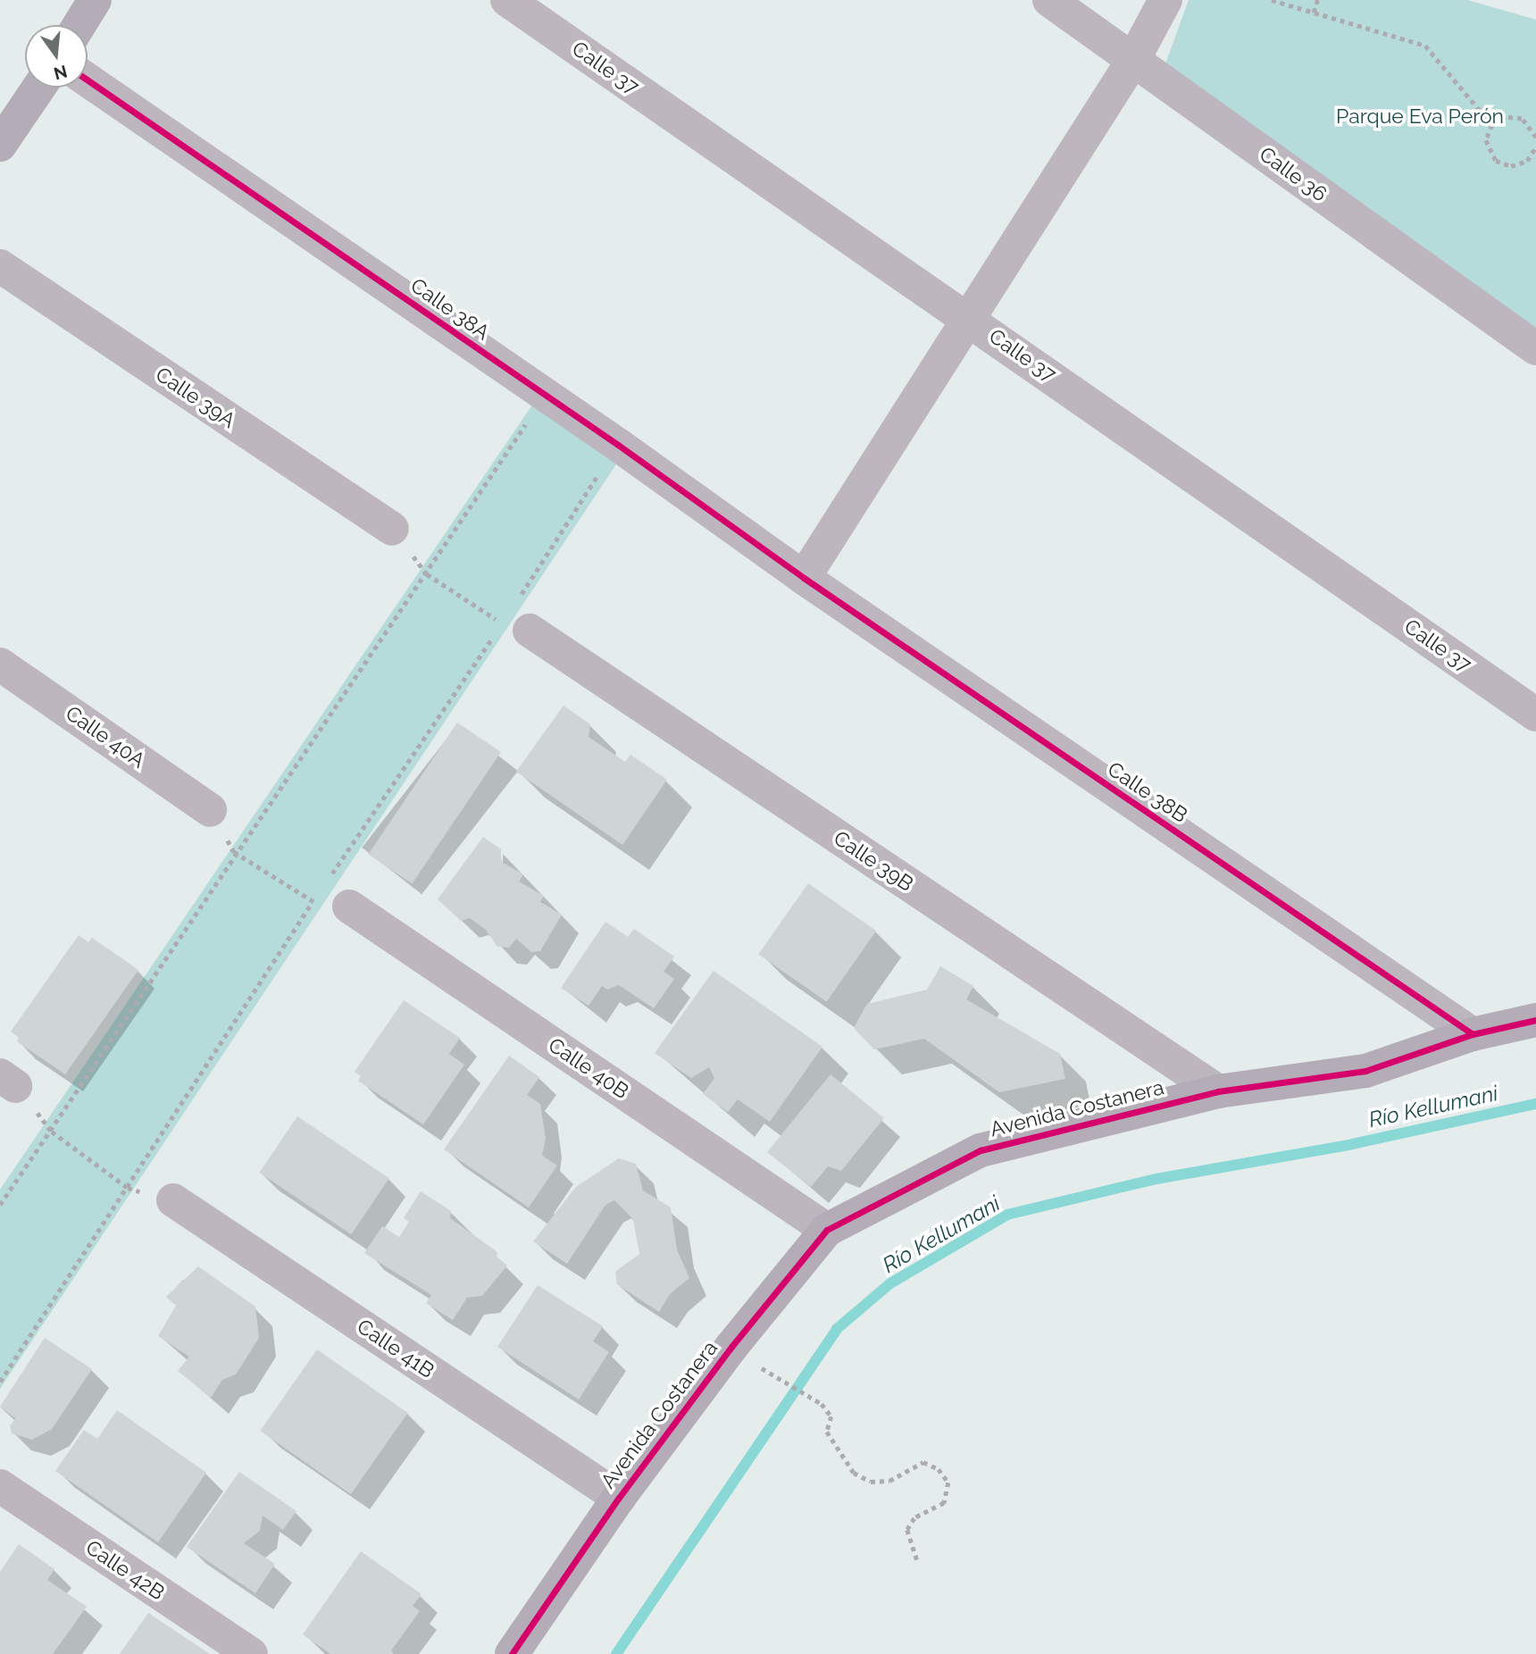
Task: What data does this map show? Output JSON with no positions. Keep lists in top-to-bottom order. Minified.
{"streets":{"street":["Calle 37","Calle 36","Calle 38A","Calle 39A","Calle 40A","Calle 38B","Calle 39B","Calle 40B","Avenida Costanera","Calle 41B","Calle 42B"]},"crossings":[["Calle 38A","Calle 38B"],["Calle 38B","Avenida Costanera"],["Calle 39B","Avenida Costanera"],["Calle 40B","Avenida Costanera"],["Avenida Costanera","Calle 41B"]],"water":["Río Kellumani"],"parks":["Parque Eva Perón"],"north":"bottom"}
